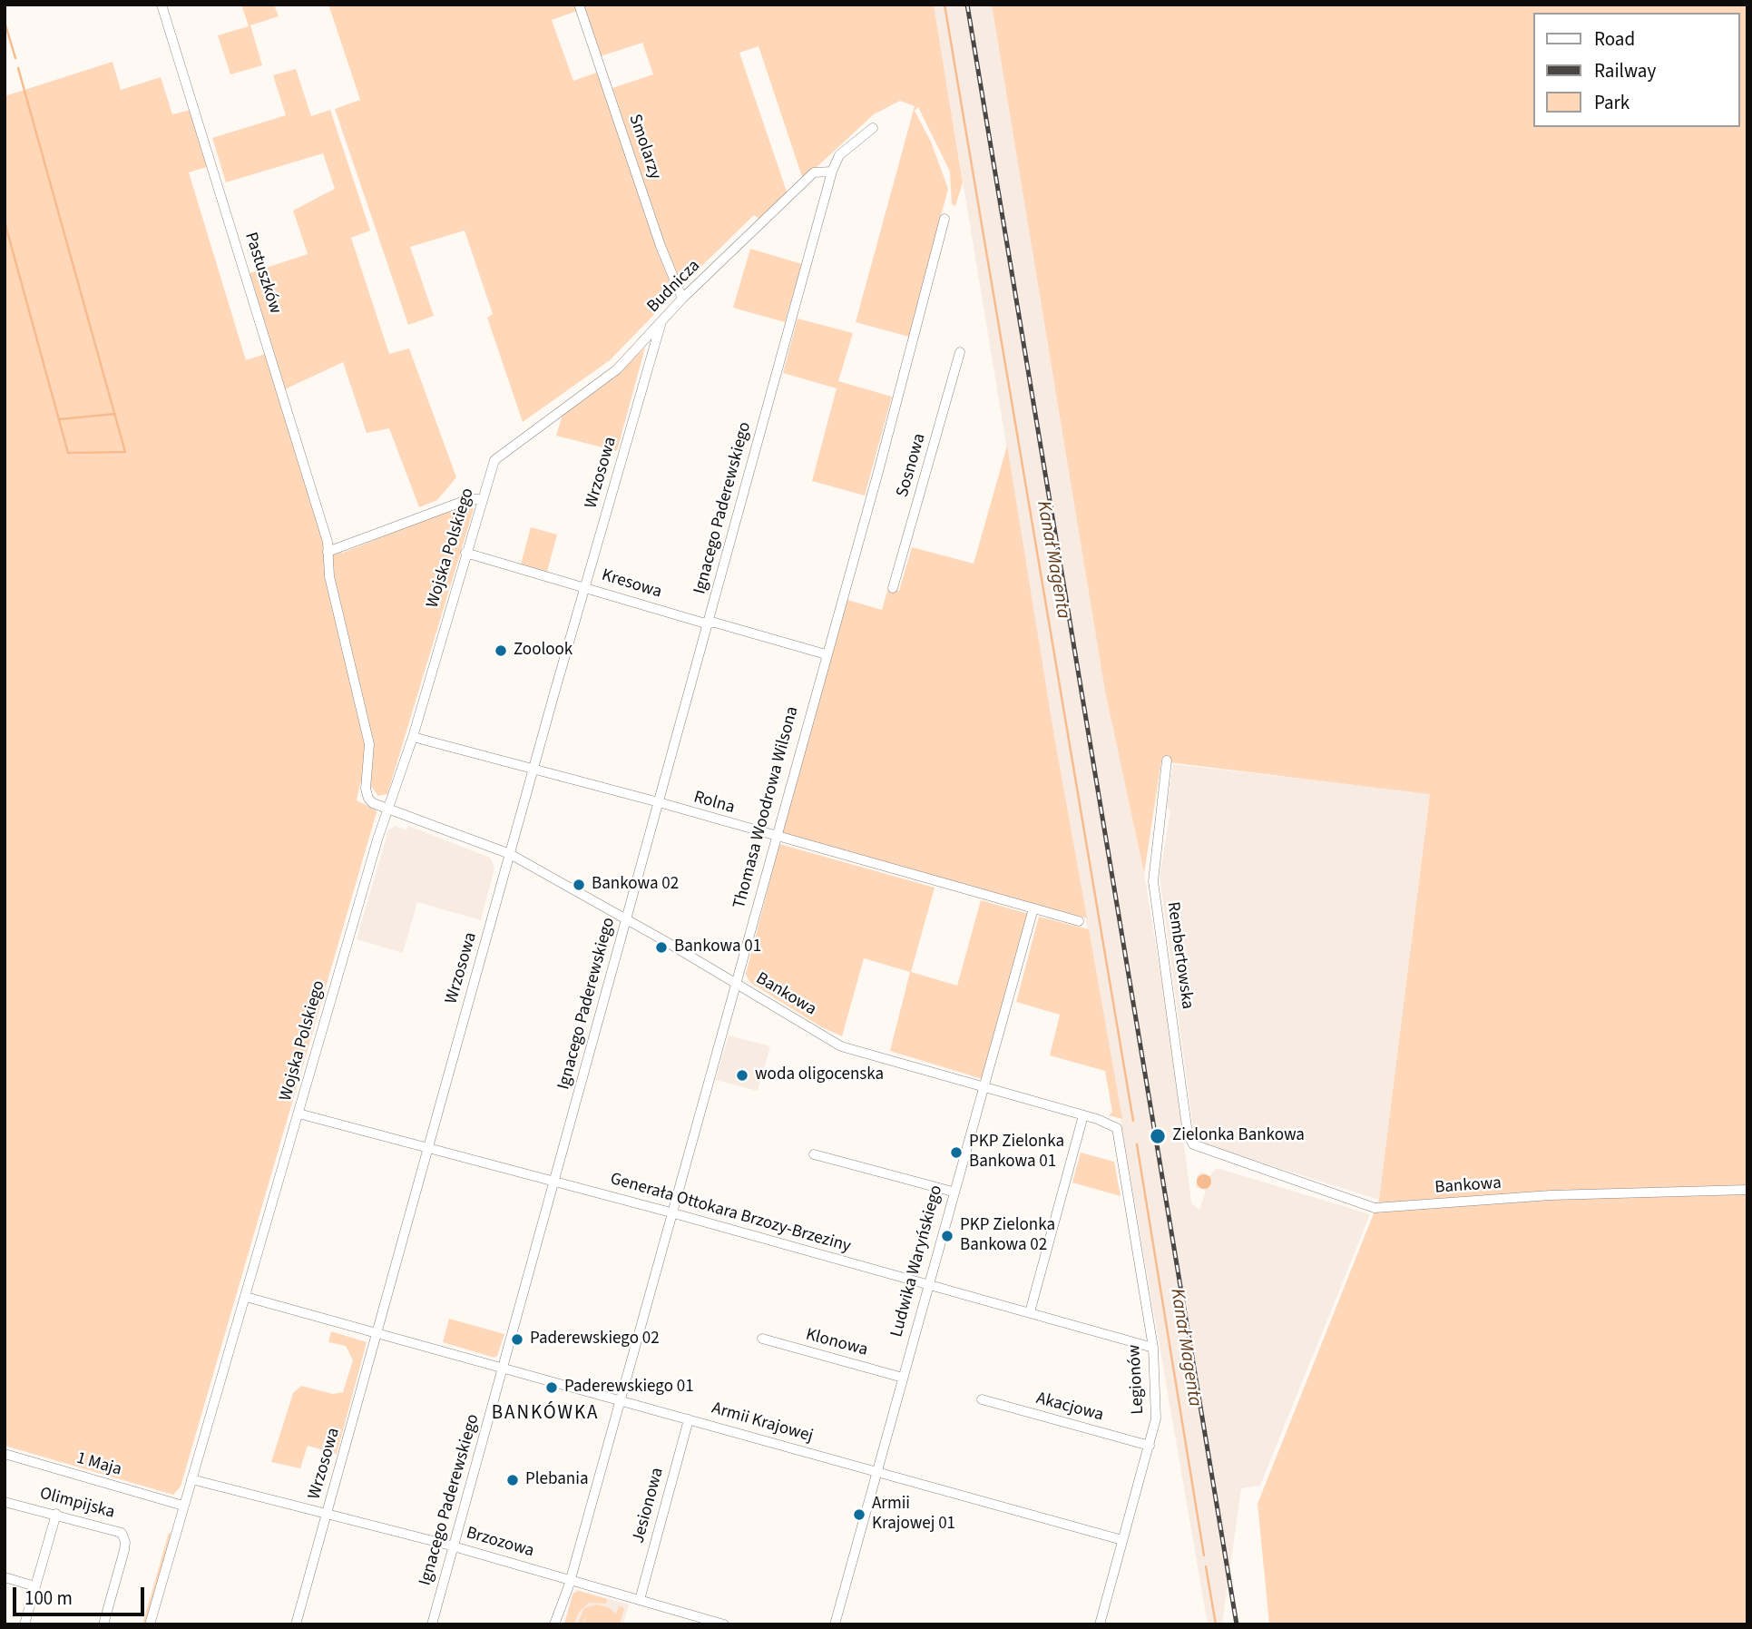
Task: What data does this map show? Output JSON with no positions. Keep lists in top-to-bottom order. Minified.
{"streets":{"street":["Smolarzy","Pastuszków","Budnicza","Sosnowa","Wrzosowa","Ignacego Paderewskiego","Wojska Polskiego","Kresowa","Rolna","Thomasa Woodrowa Wilsona","Rembertowska","Bankowa","Generała Ottokara Brzozy-Brzeziny","Ludwika Waryńskiego","Klonowa","Legionów","Akacjowa","Armii Krajowej","1 Maja","Olimpijska","Jesionowa","Brzozowa"]},"crossings":[["Smolarzy","Budnicza"],["Pastuszków","Wojska Polskiego"],["Pastuszków","Bankowa"],["Budnicza","Wrzosowa"],["Budnicza","Ignacego Paderewskiego"],["Budnicza","Wojska Polskiego"],["Wrzosowa","Kresowa"],["Wrzosowa","Rolna"],["Wrzosowa","Bankowa"],["Wrzosowa","Generała Ottokara Brzozy-Brzeziny"],["Wrzosowa","Armii Krajowej"],["Wrzosowa","Brzozowa"],["Ignacego Paderewskiego","Kresowa"],["Ignacego Paderewskiego","Rolna"],["Ignacego Paderewskiego","Bankowa"],["Ignacego Paderewskiego","Generała Ottokara Brzozy-Brzeziny"],["Ignacego Paderewskiego","Armii Krajowej"],["Ignacego Paderewskiego","Brzozowa"],["Wojska Polskiego","Kresowa"],["Wojska Polskiego","Rolna"],["Wojska Polskiego","Bankowa"],["Wojska Polskiego","Generała Ottokara Brzozy-Brzeziny"],["Wojska Polskiego","Armii Krajowej"],["Wojska Polskiego","1 Maja"],["Wojska Polskiego","Brzozowa"],["Kresowa","Thomasa Woodrowa Wilsona"],["Rolna","Thomasa Woodrowa Wilsona"],["Rolna","Ludwika Waryńskiego"],["Thomasa Woodrowa Wilsona","Bankowa"],["Thomasa Woodrowa Wilsona","Generała Ottokara Brzozy-Brzeziny"],["Thomasa Woodrowa Wilsona","Armii Krajowej"],["Thomasa Woodrowa Wilsona","Brzozowa"],["Rembertowska","Bankowa"],["Bankowa","Ludwika Waryńskiego"],["Bankowa","Legionów"],["Generała Ottokara Brzozy-Brzeziny","Ludwika Waryńskiego"],["Generała Ottokara Brzozy-Brzeziny","Legionów"],["Ludwika Waryńskiego","Klonowa"],["Ludwika Waryńskiego","Armii Krajowej"],["Legionów","Akacjowa"],["Legionów","Armii Krajowej"],["Armii Krajowej","Jesionowa"],["Jesionowa","Brzozowa"]],"districts":["BANKÓWKA"],"water":["Kanał Magenta"],"places":["Zoolook","Bankowa 02","Bankowa 01","woda oligocenska","Zielonka Bankowa","PKP Zielonka Bankowa 01","PKP Zielonka Bankowa 02","Paderewskiego 02","Paderewskiego 01","Plebania","Armii Krajowej 01"],"legend":["Road","Railway","Park"],"scale_bar":"100 m"}
